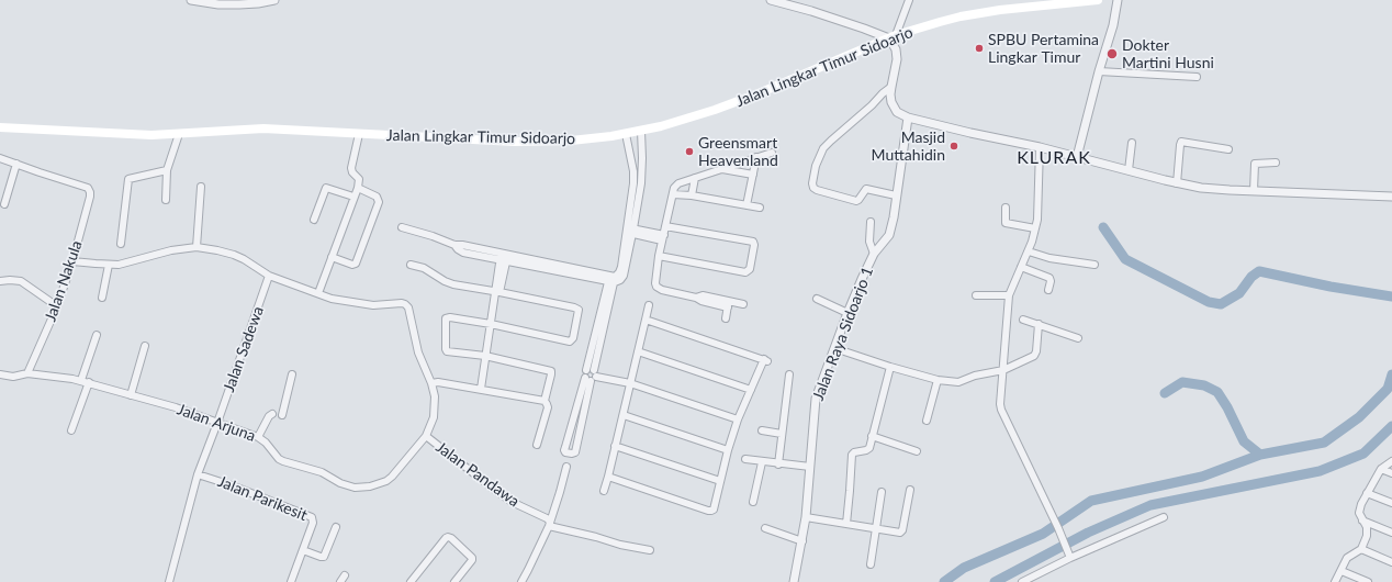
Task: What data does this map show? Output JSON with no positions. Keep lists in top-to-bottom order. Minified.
{"streets":{"main road":["Jalan Lingkar Timur Sidoarjo"],"street":["Jalan Nakula","Jalan Raya Sidoarjo 1","Jalan Sadewa","Jalan Arjuna","Jalan Pandawa","Jalan Parikesit"]},"crossings":[["Jalan Nakula","Jalan Arjuna"],["Jalan Nakula","Jalan Pandawa"],["Jalan Sadewa","Jalan Arjuna"],["Jalan Sadewa","Jalan Pandawa"],["Jalan Sadewa","Jalan Parikesit"],["Jalan Arjuna","Jalan Pandawa"]],"districts":["KLURAK"],"places":["SPBU Pertamina Lingkar Timur","Dokter Martini Husni","Masjid Muttahidin","Greensmart Heavenland"]}
